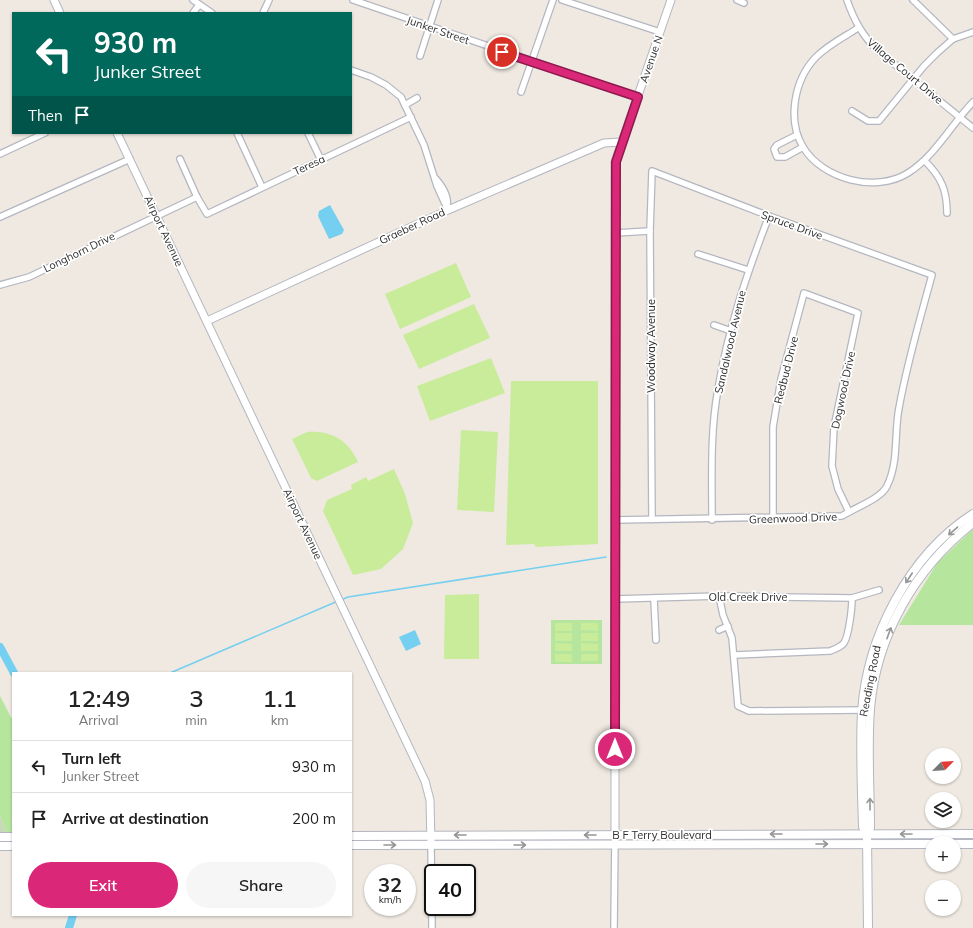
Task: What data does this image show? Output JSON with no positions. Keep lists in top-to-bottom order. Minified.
{"streets":{"main road":["Reading Road","B F Terry Boulevard"],"street":["Junker Street","Avenue N","Village Court Drive","Teresa","Spruce Drive","Graeber Road","Airport Avenue","Longhorn Drive","Sandalwood Avenue","Woodway Avenue","Redbud Drive","Dogwood Drive","Greenwood Drive","Old Creek Drive"]},"crossings":[["Junker Street","Avenue N"],["Avenue N","Graeber Road"],["Avenue N","Greenwood Drive"],["Avenue N","Old Creek Drive"],["Avenue N","B F Terry Boulevard"],["Teresa","Longhorn Drive"],["Spruce Drive","Sandalwood Avenue"],["Spruce Drive","Woodway Avenue"],["Spruce Drive","Greenwood Drive"],["Graeber Road","Airport Avenue"],["Airport Avenue","Longhorn Drive"],["Airport Avenue","B F Terry Boulevard"],["Sandalwood Avenue","Greenwood Drive"],["Woodway Avenue","Greenwood Drive"],["Redbud Drive","Dogwood Drive"],["Redbud Drive","Greenwood Drive"],["Dogwood Drive","Greenwood Drive"],["Reading Road","B F Terry Boulevard"]],"north":"top right","page":{"turn":["930 m","Junker Street"],"then":"Then","eta":["12:49","Arrival","3","min","1.1","km"],"list":[{"name":"Turn left","note":"Junker Street","value":"930 m"},{"name":"Arrive at destination","value":"200 m"}],"map_buttons":["+","−"],"buttons":["Exit","Share"],"speed":"32 km/h","limit":"40"}}
